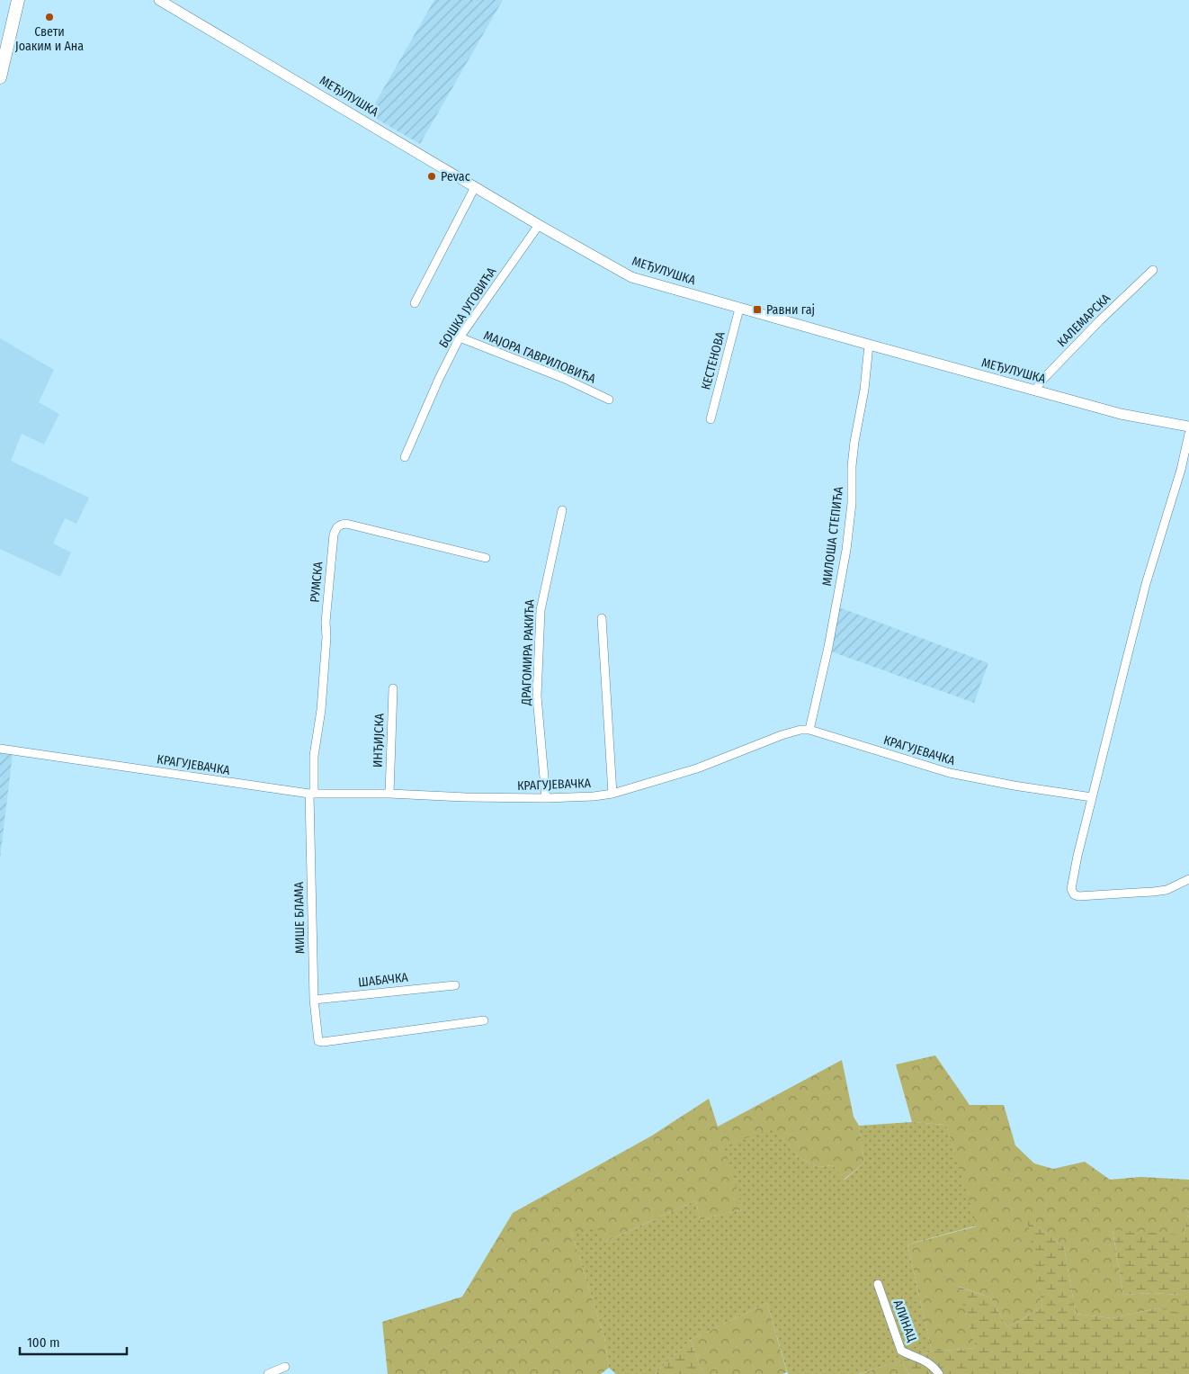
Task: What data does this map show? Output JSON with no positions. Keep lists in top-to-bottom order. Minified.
{"streets":{"street":["МЕЂУЛУШКА","БОШКА ЈУГОВИЋА","КАЛЕМАРСКА","МАЈОРА ГАВРИЛОВИЋА","КЕСТЕНОВА","МИЛОША СТЕПИЋА","РУМСКА","ДРАГОМИРА РАКИЋА","ИНЂИЈСКА","КРАГУЈЕВАЧКА","МИШЕ БЛАМА","ШАБАЧКА","АЛИНАЦ"]},"crossings":[["МЕЂУЛУШКА","БОШКА ЈУГОВИЋА"],["МЕЂУЛУШКА","КАЛЕМАРСКА"],["МЕЂУЛУШКА","КЕСТЕНОВА"],["МЕЂУЛУШКА","МИЛОША СТЕПИЋА"],["БОШКА ЈУГОВИЋА","МАЈОРА ГАВРИЛОВИЋА"],["МИЛОША СТЕПИЋА","КРАГУЈЕВАЧКА"],["РУМСКА","КРАГУЈЕВАЧКА"],["РУМСКА","МИШЕ БЛАМА"],["ДРАГОМИРА РАКИЋА","КРАГУЈЕВАЧКА"],["ИНЂИЈСКА","КРАГУЈЕВАЧКА"],["КРАГУЈЕВАЧКА","МИШЕ БЛАМА"],["МИШЕ БЛАМА","ШАБАЧКА"]],"places":{"other":["Свети Јоаким и Ана","Pevac"],"transit":["Равни гај"]},"scale_bar":"100 m"}
